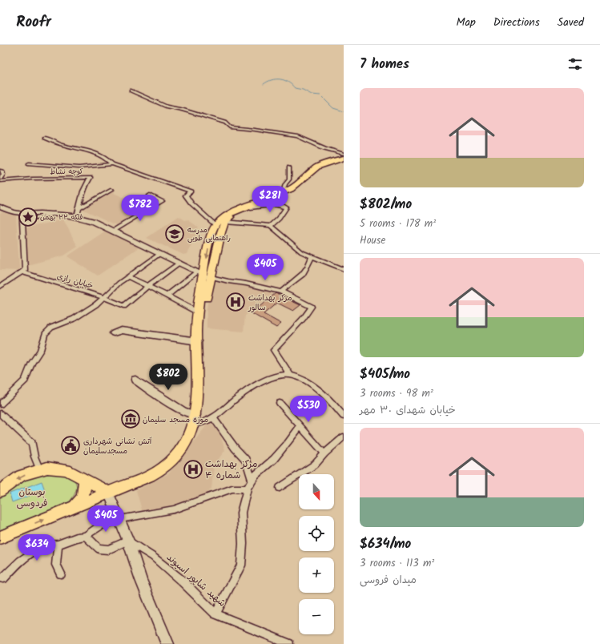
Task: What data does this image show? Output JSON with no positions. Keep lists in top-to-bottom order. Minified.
{"streets":{"street":["کوچه نشاط","خیابان رازی","شهید شاپور اسیوند"]},"parks":["بوستان فردوسی"],"places":{"place":["فلکه ۲۲ بهمن"],"school or university":["مدرسه راهنمایی طوبی"],"hospital":["مرکز بهداشت سالور","مرکز بهداشت شماره ۴"],"museum":["موزه مسجد سلیمان"],"public building":["آتش نشانی شهرداری مسجدسلیمان"]},"north":"bottom","page":{"header":"Roofr","nav":["Map","Directions","Saved"],"heading":"7 homes","list":[{"name":"$802/mo","note":"5 rooms · 178 m² · House"},{"name":"$405/mo","note":"3 rooms · 98 m² · خیابان شهدای ۳۰ مهر"},{"name":"$634/mo","note":"3 rooms · 113 m² · میدان فروسی"}],"price":["$281","$782","$405","$802","$530","$405","$634"],"map_buttons":["+","−"]}}
